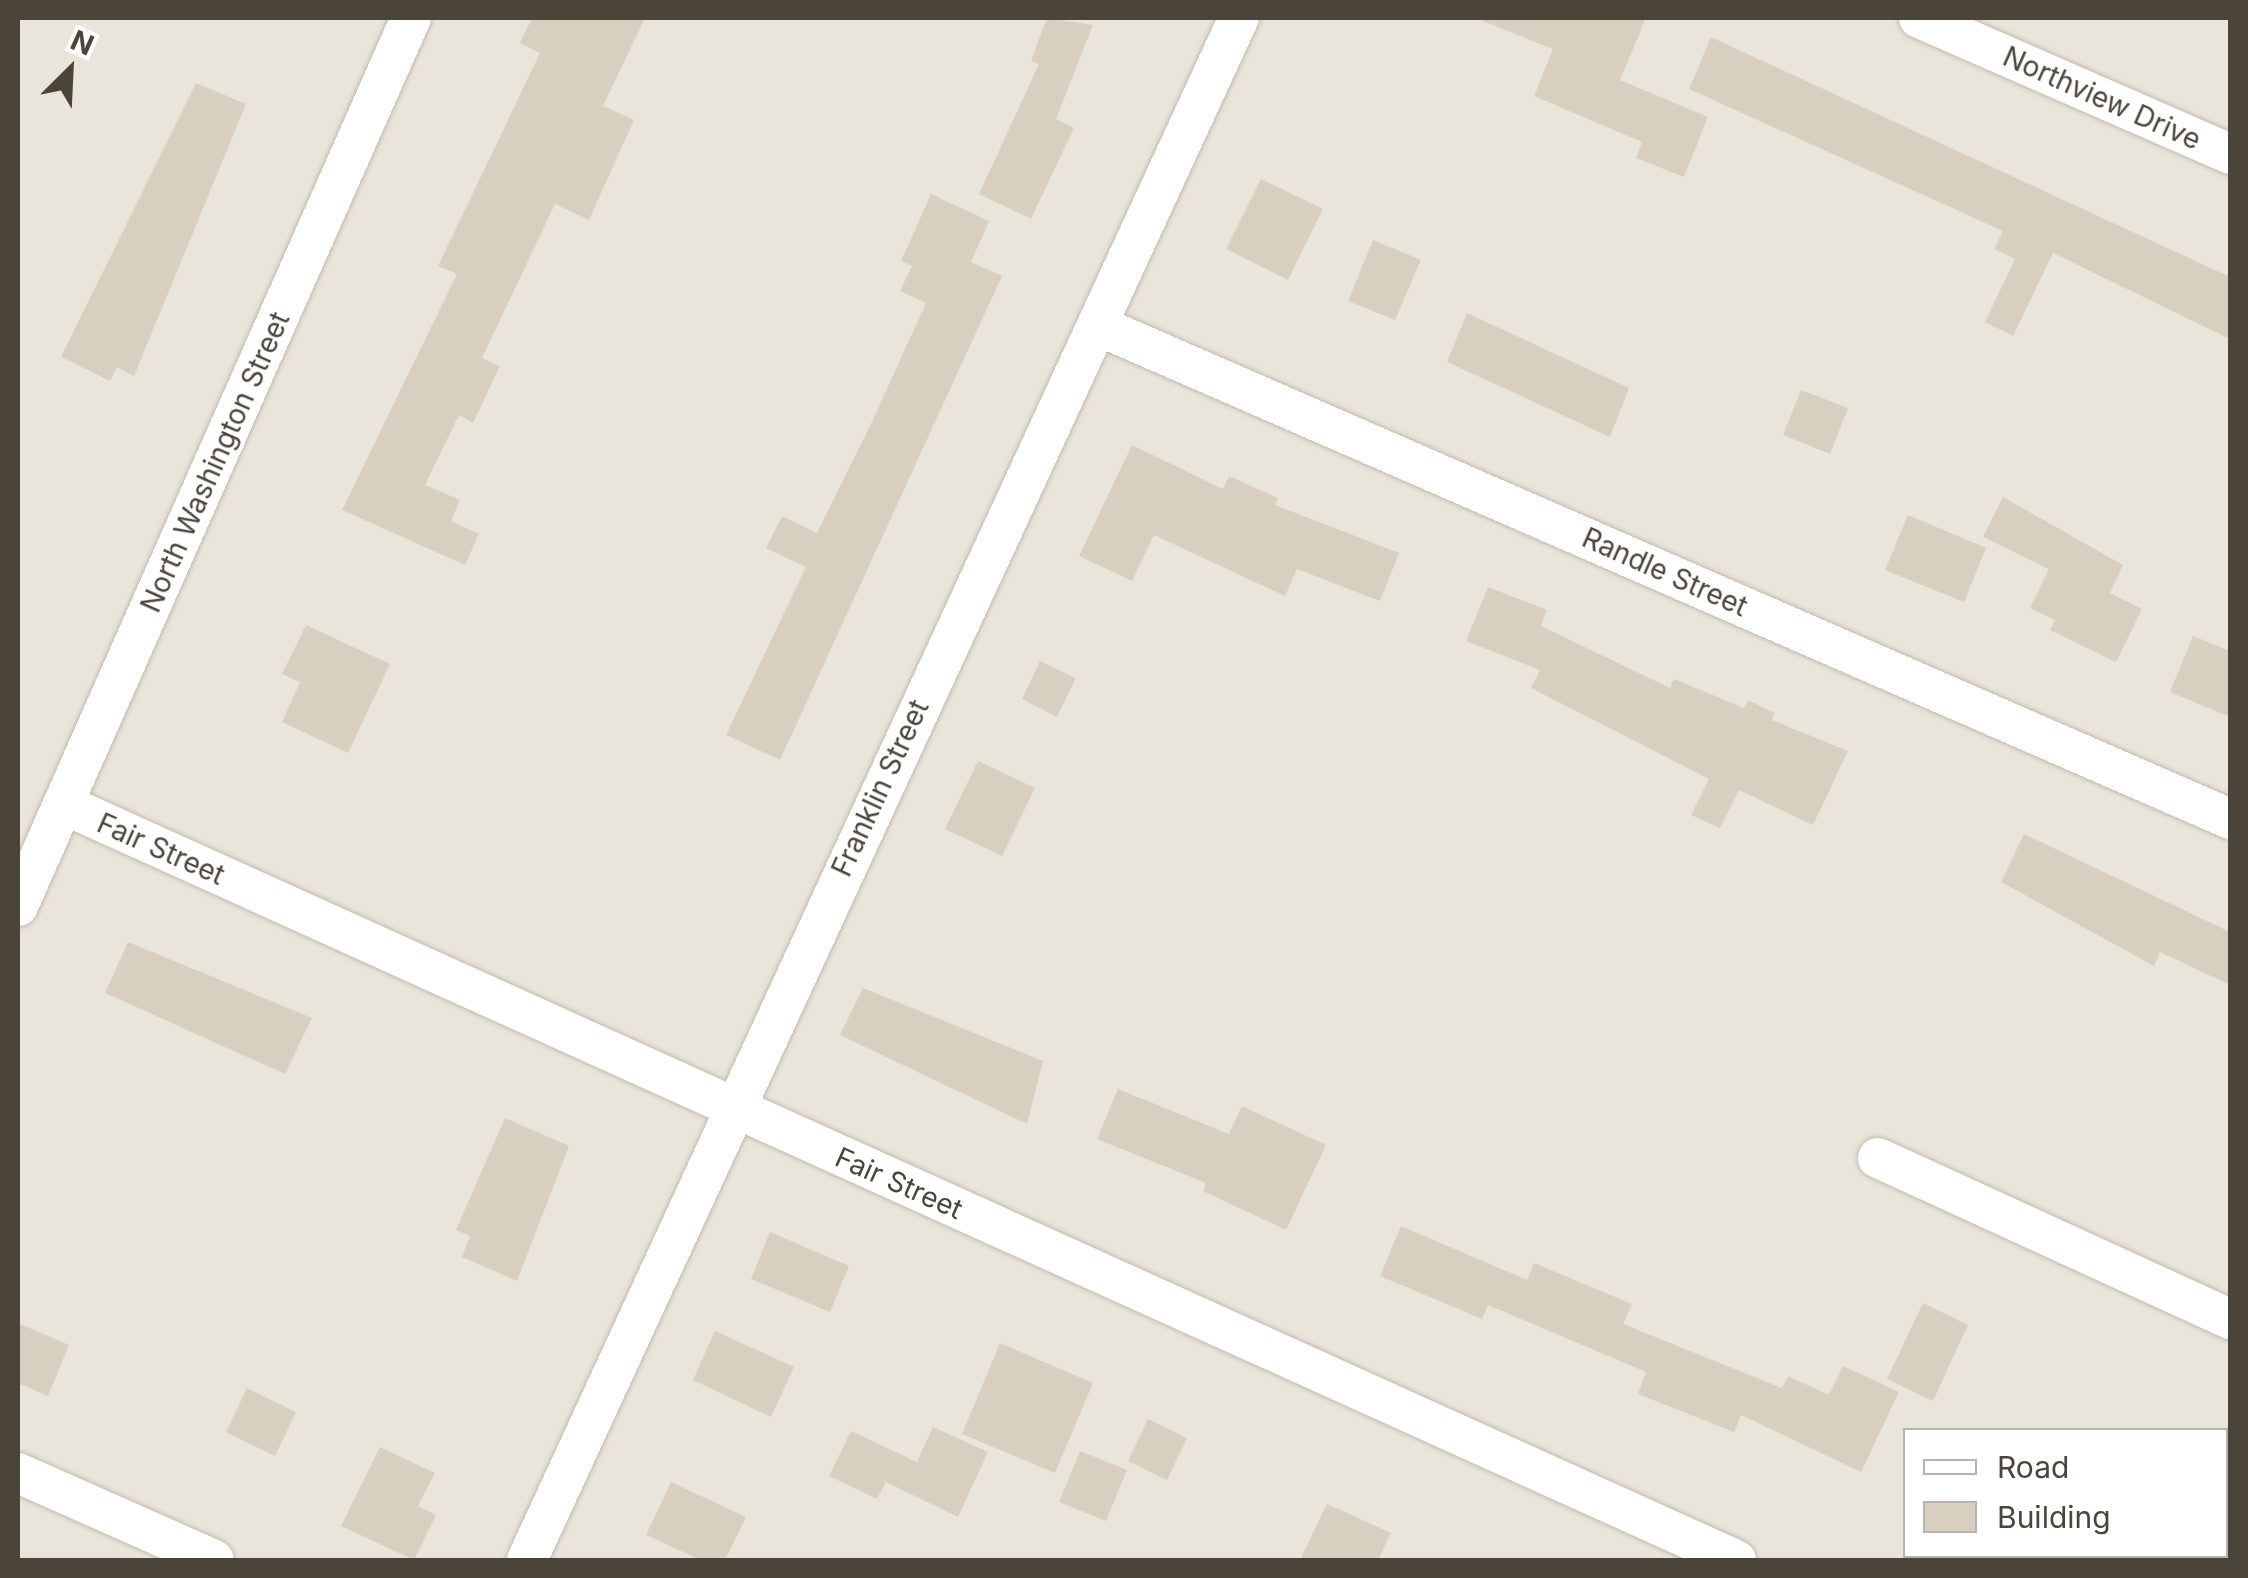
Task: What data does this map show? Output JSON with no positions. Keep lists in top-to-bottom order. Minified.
{"streets":{"street":["Northview Drive","North Washington Street","Randle Street","Franklin Street","Fair Street"]},"crossings":[["North Washington Street","Fair Street"],["Randle Street","Franklin Street"],["Franklin Street","Fair Street"]],"legend":["Road","Building"],"north":"top right"}
